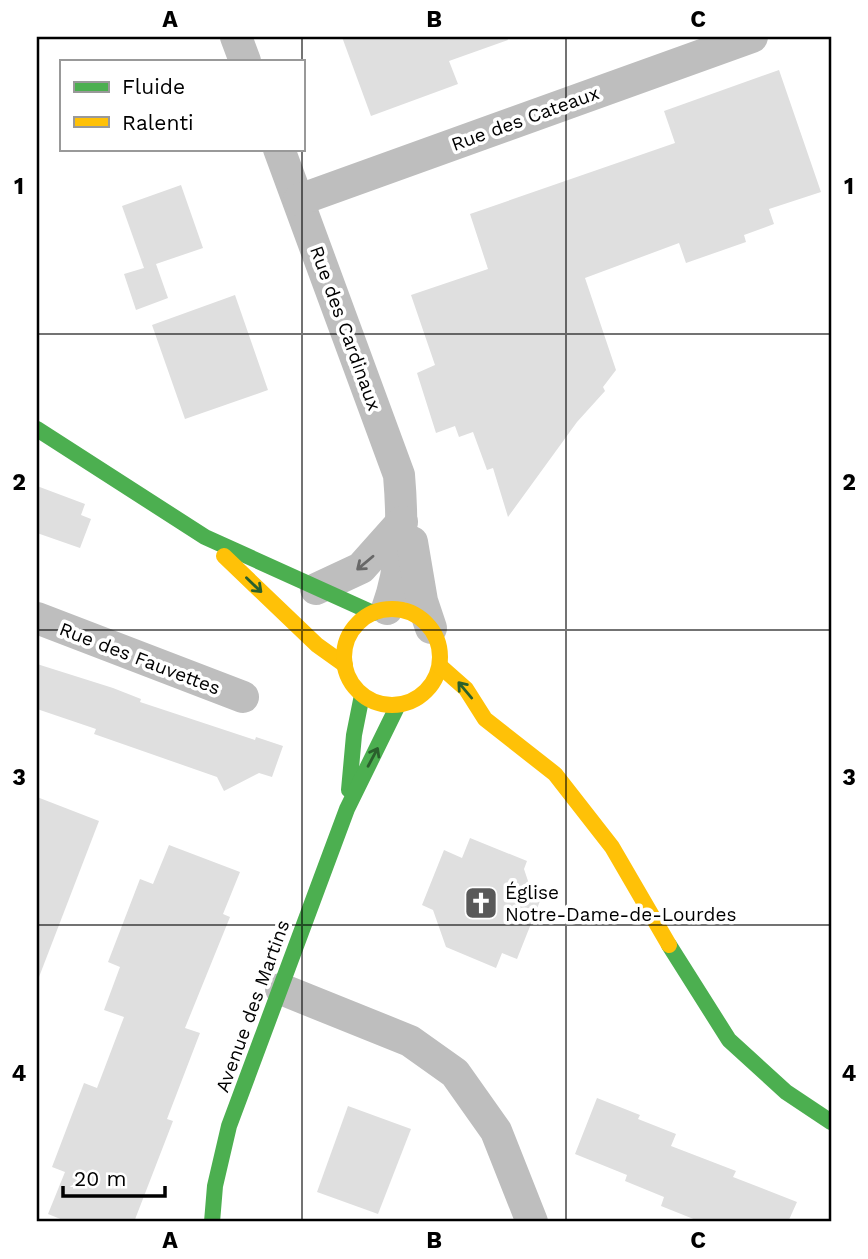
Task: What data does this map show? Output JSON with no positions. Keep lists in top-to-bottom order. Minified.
{"streets":{"main road":["Avenue des Martins"],"street":["Rue des Cateaux","Rue des Cardinaux","Rue des Fauvettes"]},"crossings":[["Rue des Cateaux","Rue des Cardinaux"],["Rue des Cardinaux","Avenue des Martins"]],"places":{"church":["Église Notre-Dame-de-Lourdes"]},"legend":["Fluide","Ralenti"],"scale_bar":"20 m","grid":{"columns":["A","B","C"],"rows":["1","2","3","4"]}}
